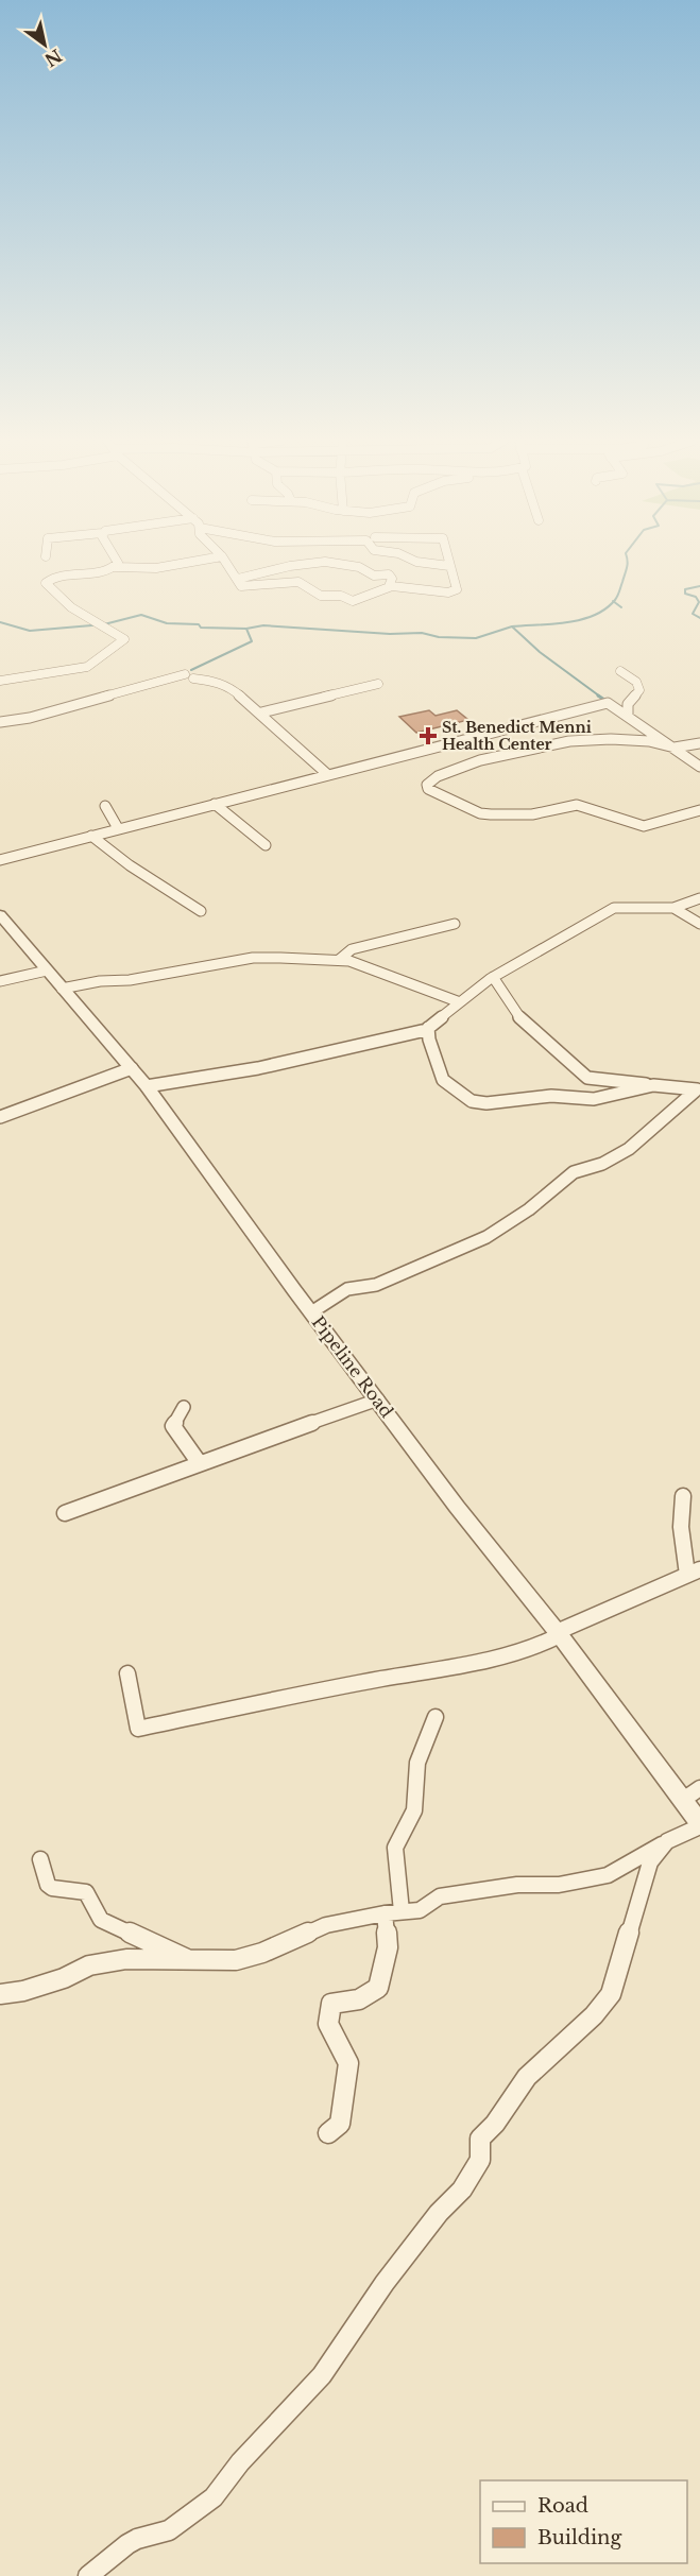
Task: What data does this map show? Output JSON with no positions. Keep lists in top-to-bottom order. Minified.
{"streets":{"street":["Pipeline Road"]},"places":{"health":["St. Benedict Menni Health Center"]},"legend":["Road","Building"],"north":"bottom right"}
